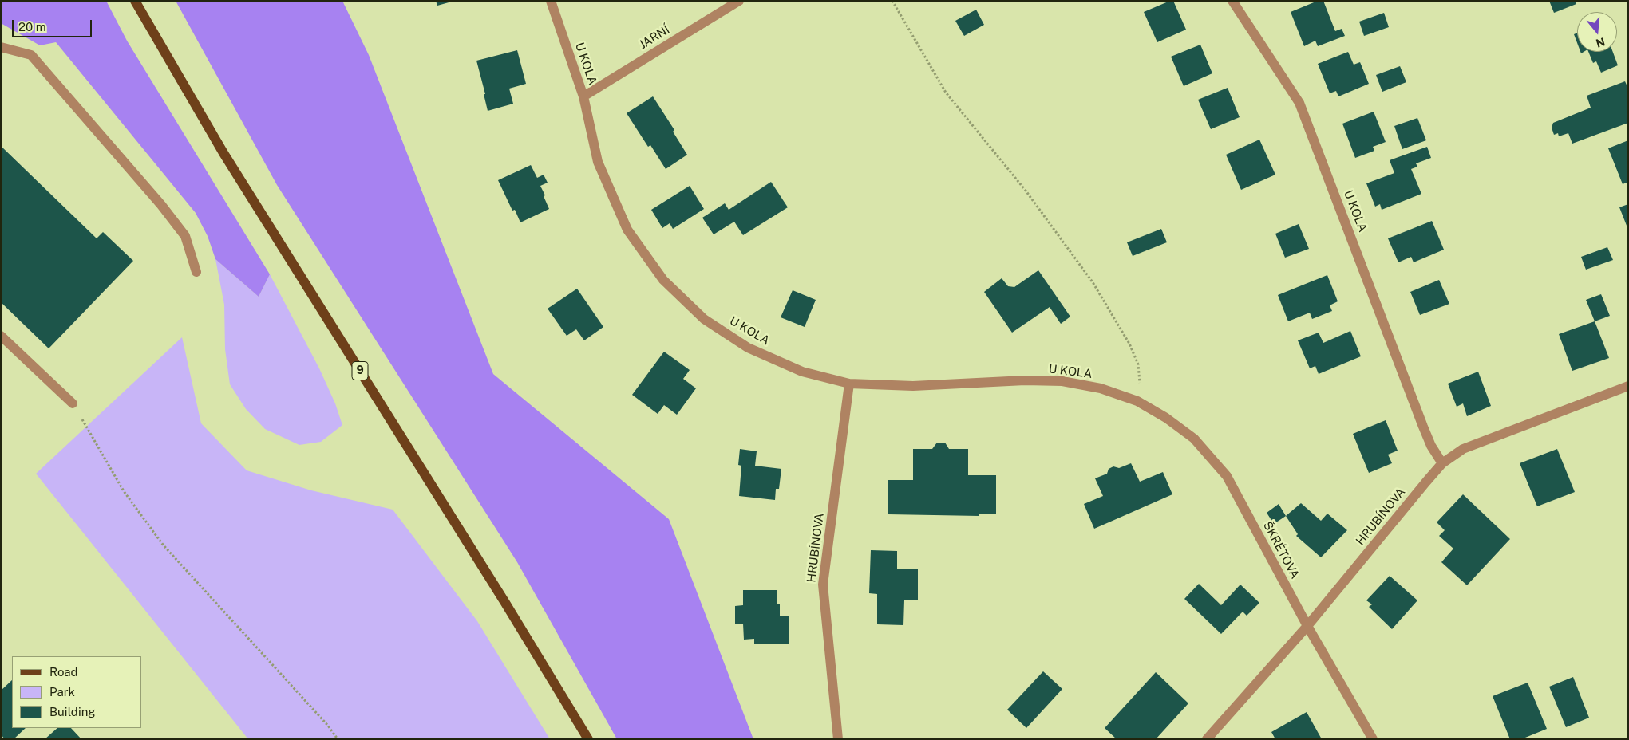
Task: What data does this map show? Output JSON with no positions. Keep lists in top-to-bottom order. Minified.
{"streets":{"main road":["9"],"street":["JARNÍ","U KOLA","HRUBÍNOVA","ŠKRÉTOVA"]},"crossings":[["JARNÍ","U KOLA"],["U KOLA","HRUBÍNOVA"],["U KOLA","ŠKRÉTOVA"],["HRUBÍNOVA","ŠKRÉTOVA"]],"legend":["Road","Park","Building"],"scale_bar":"20 m","north":"bottom"}
